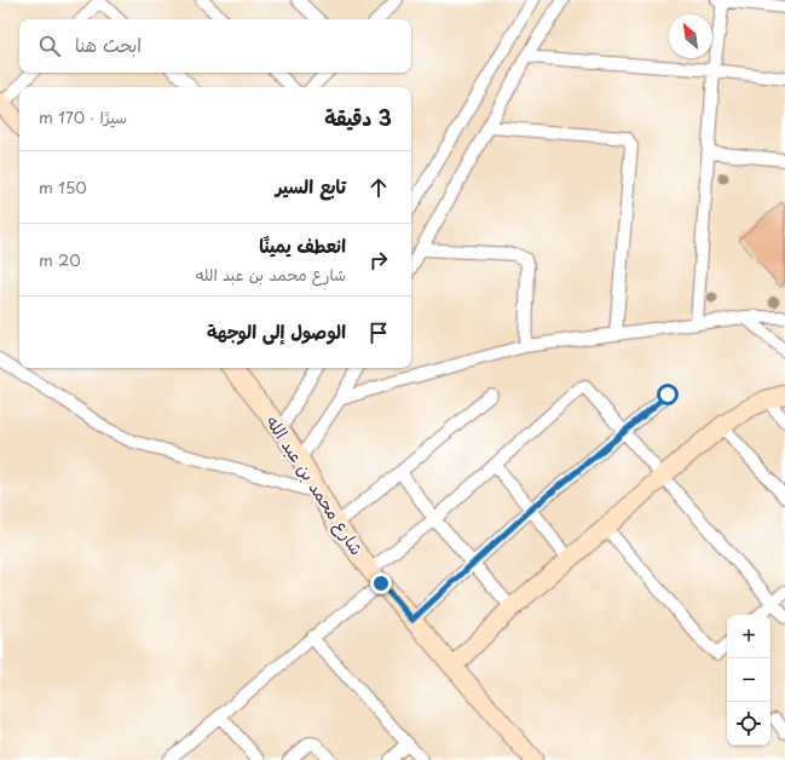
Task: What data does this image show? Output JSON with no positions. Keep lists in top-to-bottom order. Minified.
{"streets":{"street":["شارع محمد بن عبد الله"]},"north":"top left","page":{"search":"ابحث هنا","heading":["3 دقيقة","سيرًا · 170 m"],"list":[["تابع السير","150 m"],["انعطف يمينًا","شارع محمد بن عبد الله","20 m"],"الوصول إلى الوجهة"],"map_buttons":["+","−"]}}
